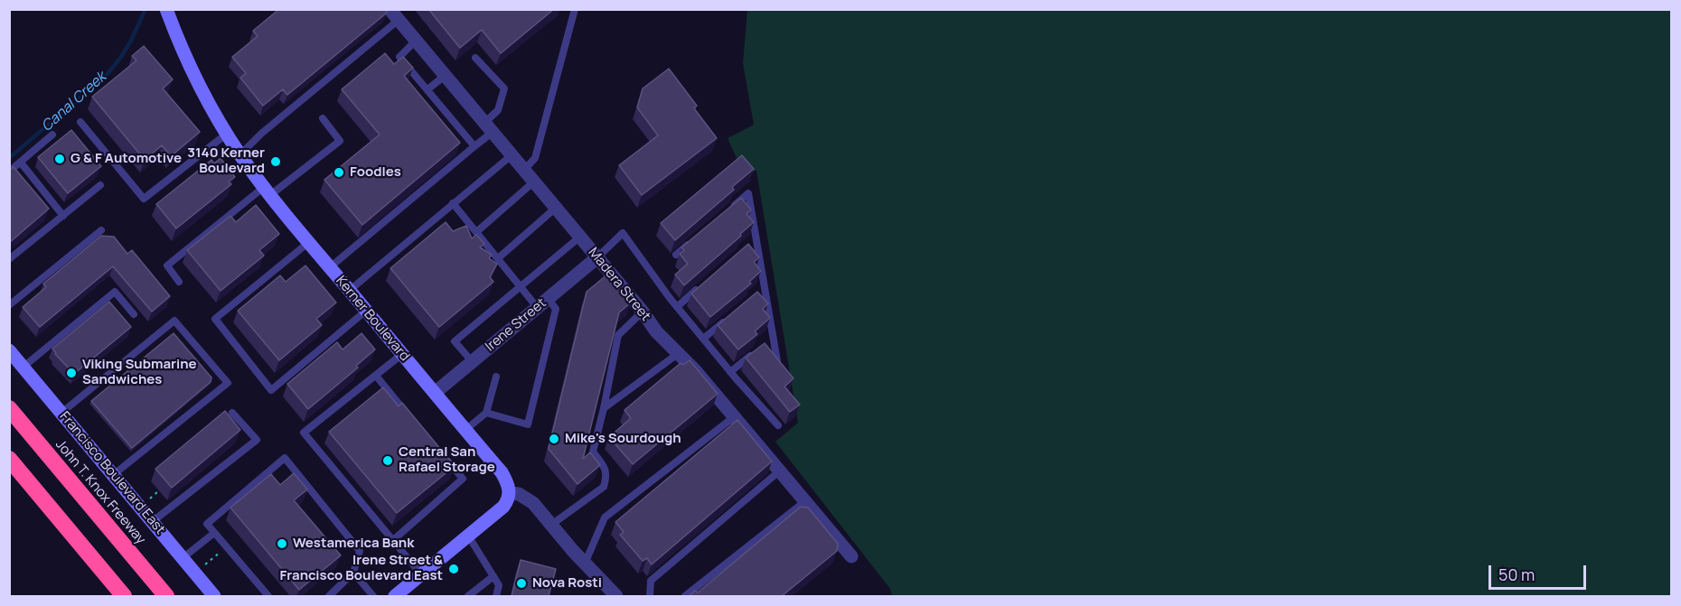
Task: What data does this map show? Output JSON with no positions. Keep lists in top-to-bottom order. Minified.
{"streets":{"highway":["John T. Knox Freeway"],"street":["Madera Street","Kerner Boulevard","Irene Street","Francisco Boulevard East"]},"crossings":[["Madera Street","Irene Street"],["Kerner Boulevard","Irene Street"]],"water":["Canal Creek"],"places":["G & F Automotive","3140 Kerner Boulevard","Foodles","Viking Submarine Sandwiches","Mike's Sourdough","Central San Rafael Storage","Westamerica Bank","Irene Street & Francisco Boulevard East","Nova Rosti"],"scale_bar":"50 m"}
